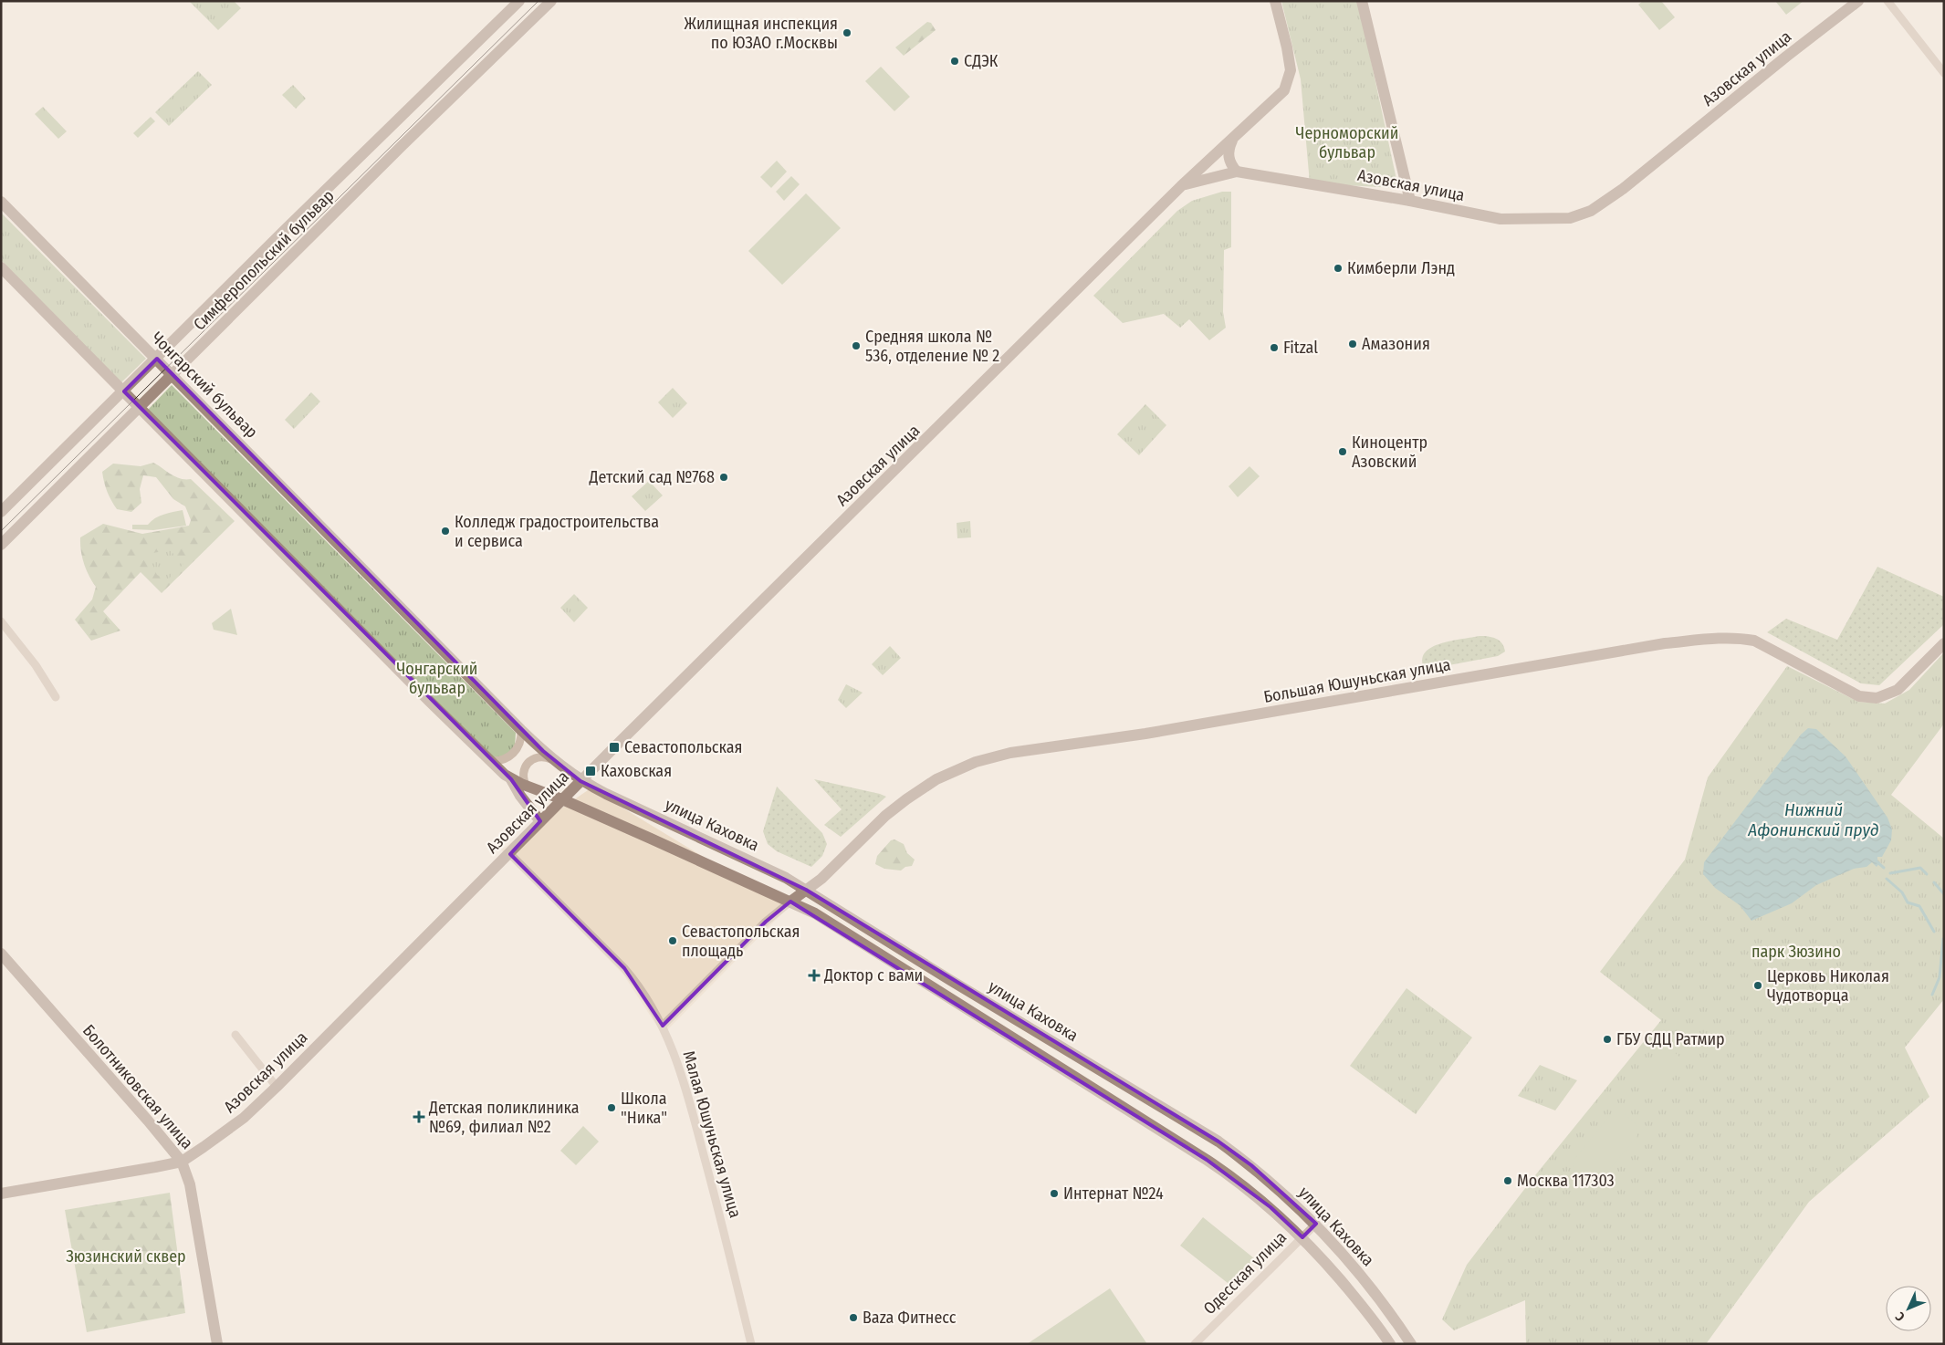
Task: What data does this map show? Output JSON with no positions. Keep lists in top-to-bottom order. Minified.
{"streets":{"main road":["Азовская улица","Симферопольский бульвар","Чонгарский бульвар","Большая Юшуньская улица","улица Каховка","Болотниковская улица"],"street":["Малая Юшуньская улица","Одесская улица"]},"crossings":[["Азовская улица","Чонгарский бульвар"],["Азовская улица","улица Каховка"],["Азовская улица","Болотниковская улица"],["Азовская улица","Малая Юшуньская улица"],["Симферопольский бульвар","Чонгарский бульвар"],["Чонгарский бульвар","улица Каховка"],["Большая Юшуньская улица","улица Каховка"],["улица Каховка","Одесская улица"]],"water":["Нижний Афонинский пруд"],"parks":["Черноморский бульвар","Чонгарский бульвар","парк Зюзино","Зюзинский сквер"],"places":{"other":["Жилищная инспекция по ЮЗАО г.Москвы","СДЭК","Кимберли Лэнд","Амазония","Средняя школа № 536, отделение № 2","Fitzal","Киноцентр Азовский","Детский сад №768","Колледж градостроительства и сервиса","Севастопольская площадь","Церковь Николая Чудотворца","ГБУ СДЦ Ратмир","Школа \"Ника\"","Москва 117303","Интернат №24","Baza Фитнесс"],"transit":["Севастопольская","Каховская"],"health":["Доктор с вами","Детская поликлиника №69, филиал №2"]},"north":"bottom left"}
